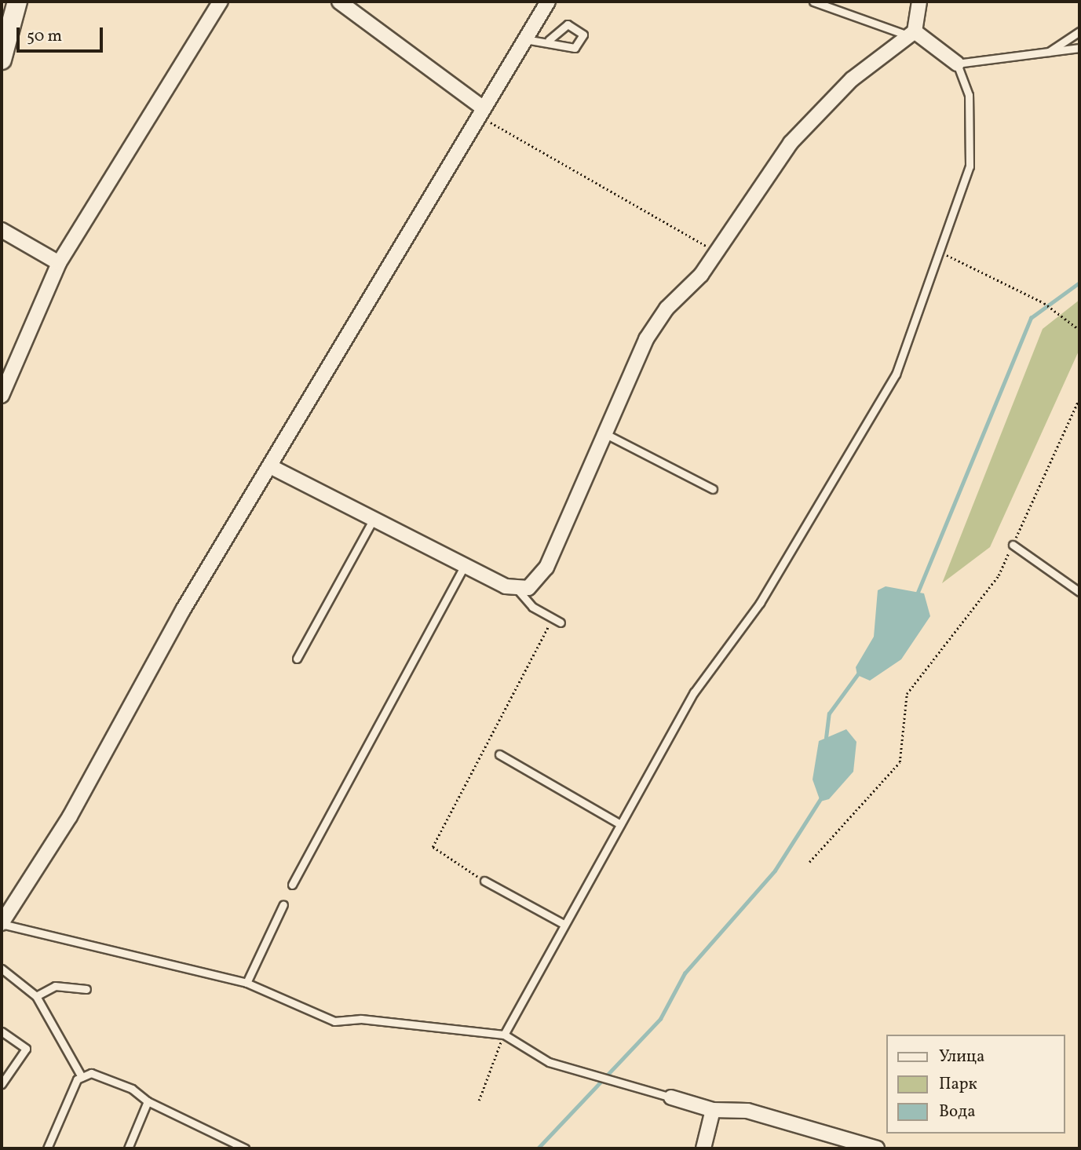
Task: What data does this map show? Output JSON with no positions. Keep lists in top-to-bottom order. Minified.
{"legend":["Улица","Парк","Вода"],"scale_bar":"50 m"}
